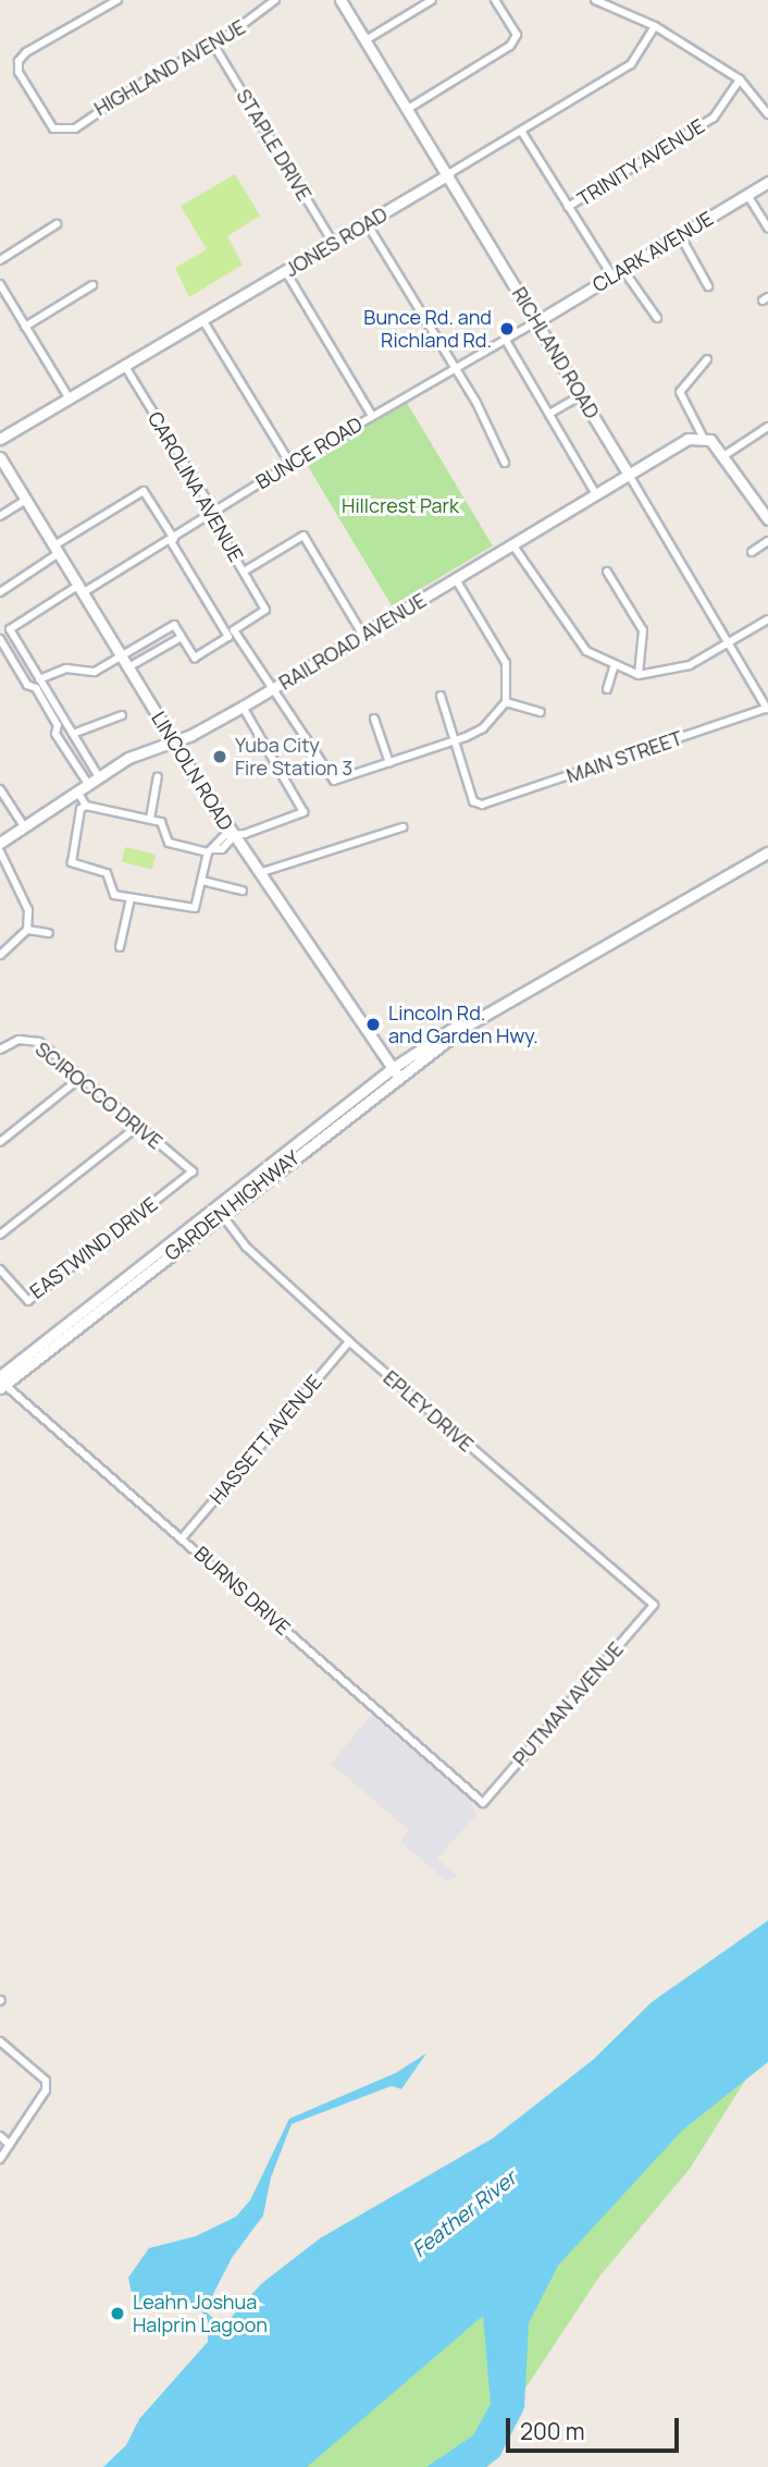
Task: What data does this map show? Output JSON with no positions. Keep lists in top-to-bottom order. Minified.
{"streets":{"street":["HIGHLAND AVENUE","STAPLE DRIVE","TRINITY AVENUE","JONES ROAD","CLARK AVENUE","RICHLAND ROAD","BUNCE ROAD","CAROLINA AVENUE","RAILROAD AVENUE","MAIN STREET","LINCOLN ROAD","SCIROCCO DRIVE","GARDEN HIGHWAY","EASTWIND DRIVE","EPLEY DRIVE","HASSETT AVENUE","BURNS DRIVE","PUTMAN AVENUE"]},"crossings":[["HIGHLAND AVENUE","STAPLE DRIVE"],["STAPLE DRIVE","JONES ROAD"],["JONES ROAD","RICHLAND ROAD"],["JONES ROAD","CAROLINA AVENUE"],["CLARK AVENUE","RICHLAND ROAD"],["CLARK AVENUE","BUNCE ROAD"],["RICHLAND ROAD","BUNCE ROAD"],["RICHLAND ROAD","RAILROAD AVENUE"],["RICHLAND ROAD","MAIN STREET"],["BUNCE ROAD","CAROLINA AVENUE"],["BUNCE ROAD","LINCOLN ROAD"],["CAROLINA AVENUE","RAILROAD AVENUE"],["RAILROAD AVENUE","LINCOLN ROAD"],["LINCOLN ROAD","GARDEN HIGHWAY"],["SCIROCCO DRIVE","EASTWIND DRIVE"],["GARDEN HIGHWAY","EPLEY DRIVE"],["GARDEN HIGHWAY","BURNS DRIVE"],["EPLEY DRIVE","HASSETT AVENUE"],["EPLEY DRIVE","PUTMAN AVENUE"],["HASSETT AVENUE","BURNS DRIVE"],["BURNS DRIVE","PUTMAN AVENUE"]],"water":["Feather River"],"parks":["Hillcrest Park"],"places":["Bunce Rd. and Richland Rd.","Yuba City Fire Station 3","Lincoln Rd. and Garden Hwy.","Leahn Joshua Halprin Lagoon"],"scale_bar":"200 m"}
